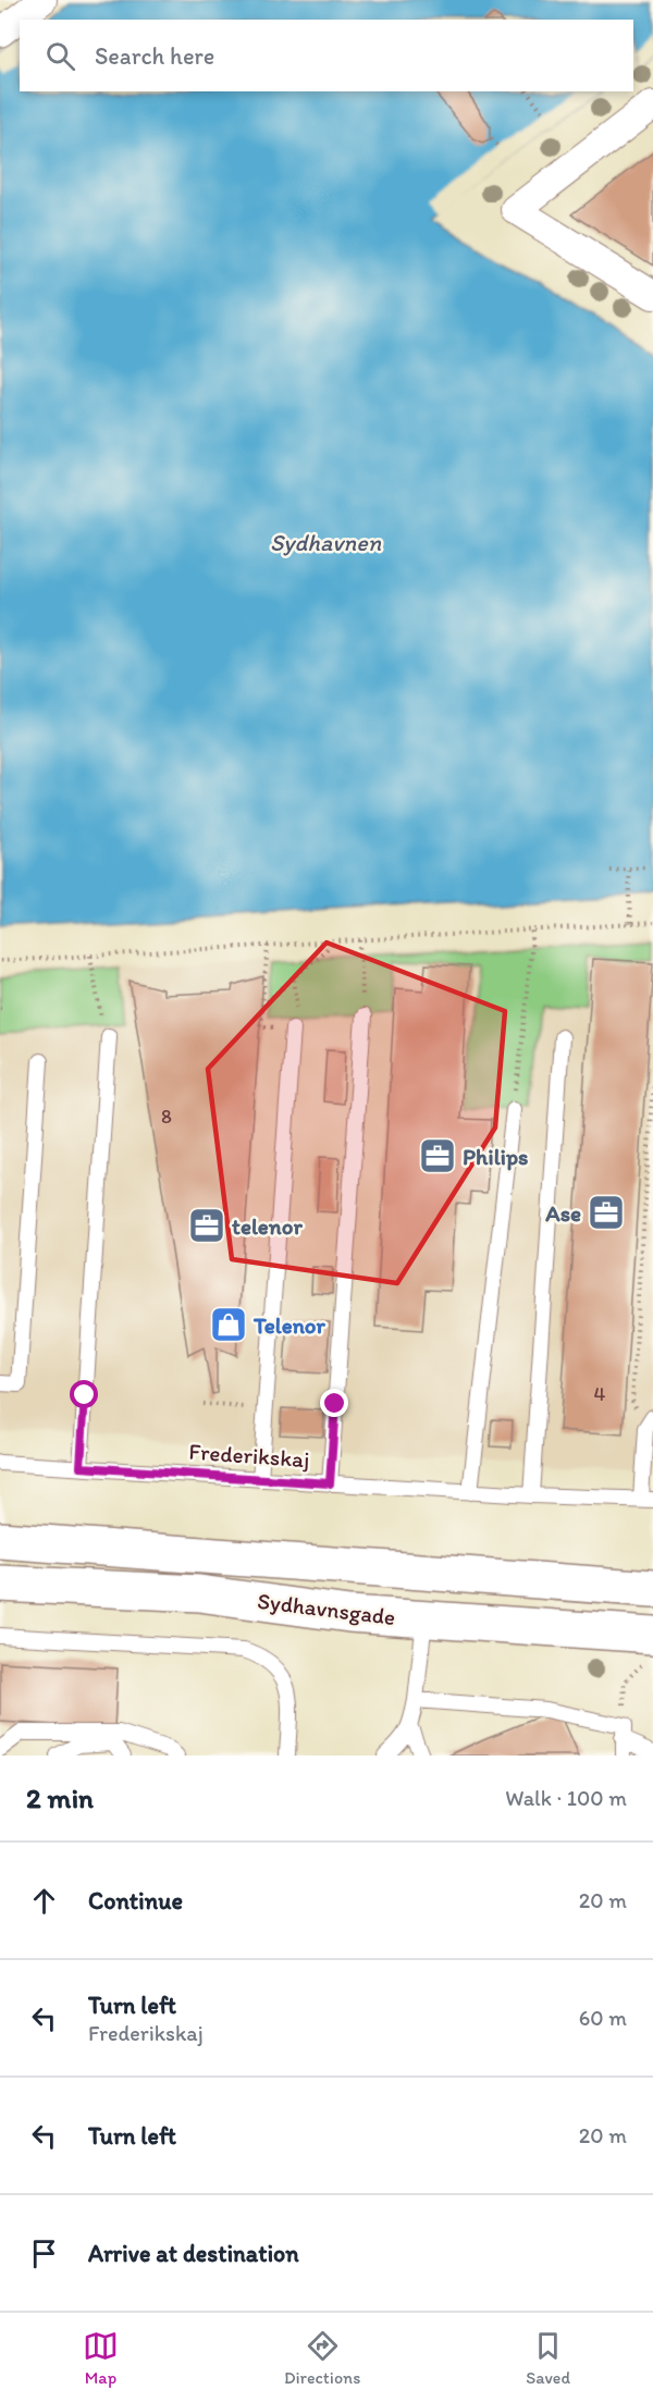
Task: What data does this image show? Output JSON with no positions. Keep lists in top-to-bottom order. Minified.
{"streets":{"street":["Sydhavnsgade"],"lane":["Frederikskaj"]},"water":["Sydhavnen"],"places":{"office":["Philips","Ase","telenor"],"shop":["Telenor"]},"house_numbers":["8","4"],"page":{"search":"Search here","heading":["2 min","Walk · 100 m"],"list":[["Continue","20 m"],["Turn left","Frederikskaj","60 m"],["Turn left","20 m"],"Arrive at destination"],"nav":["Map","Directions","Saved"]}}
